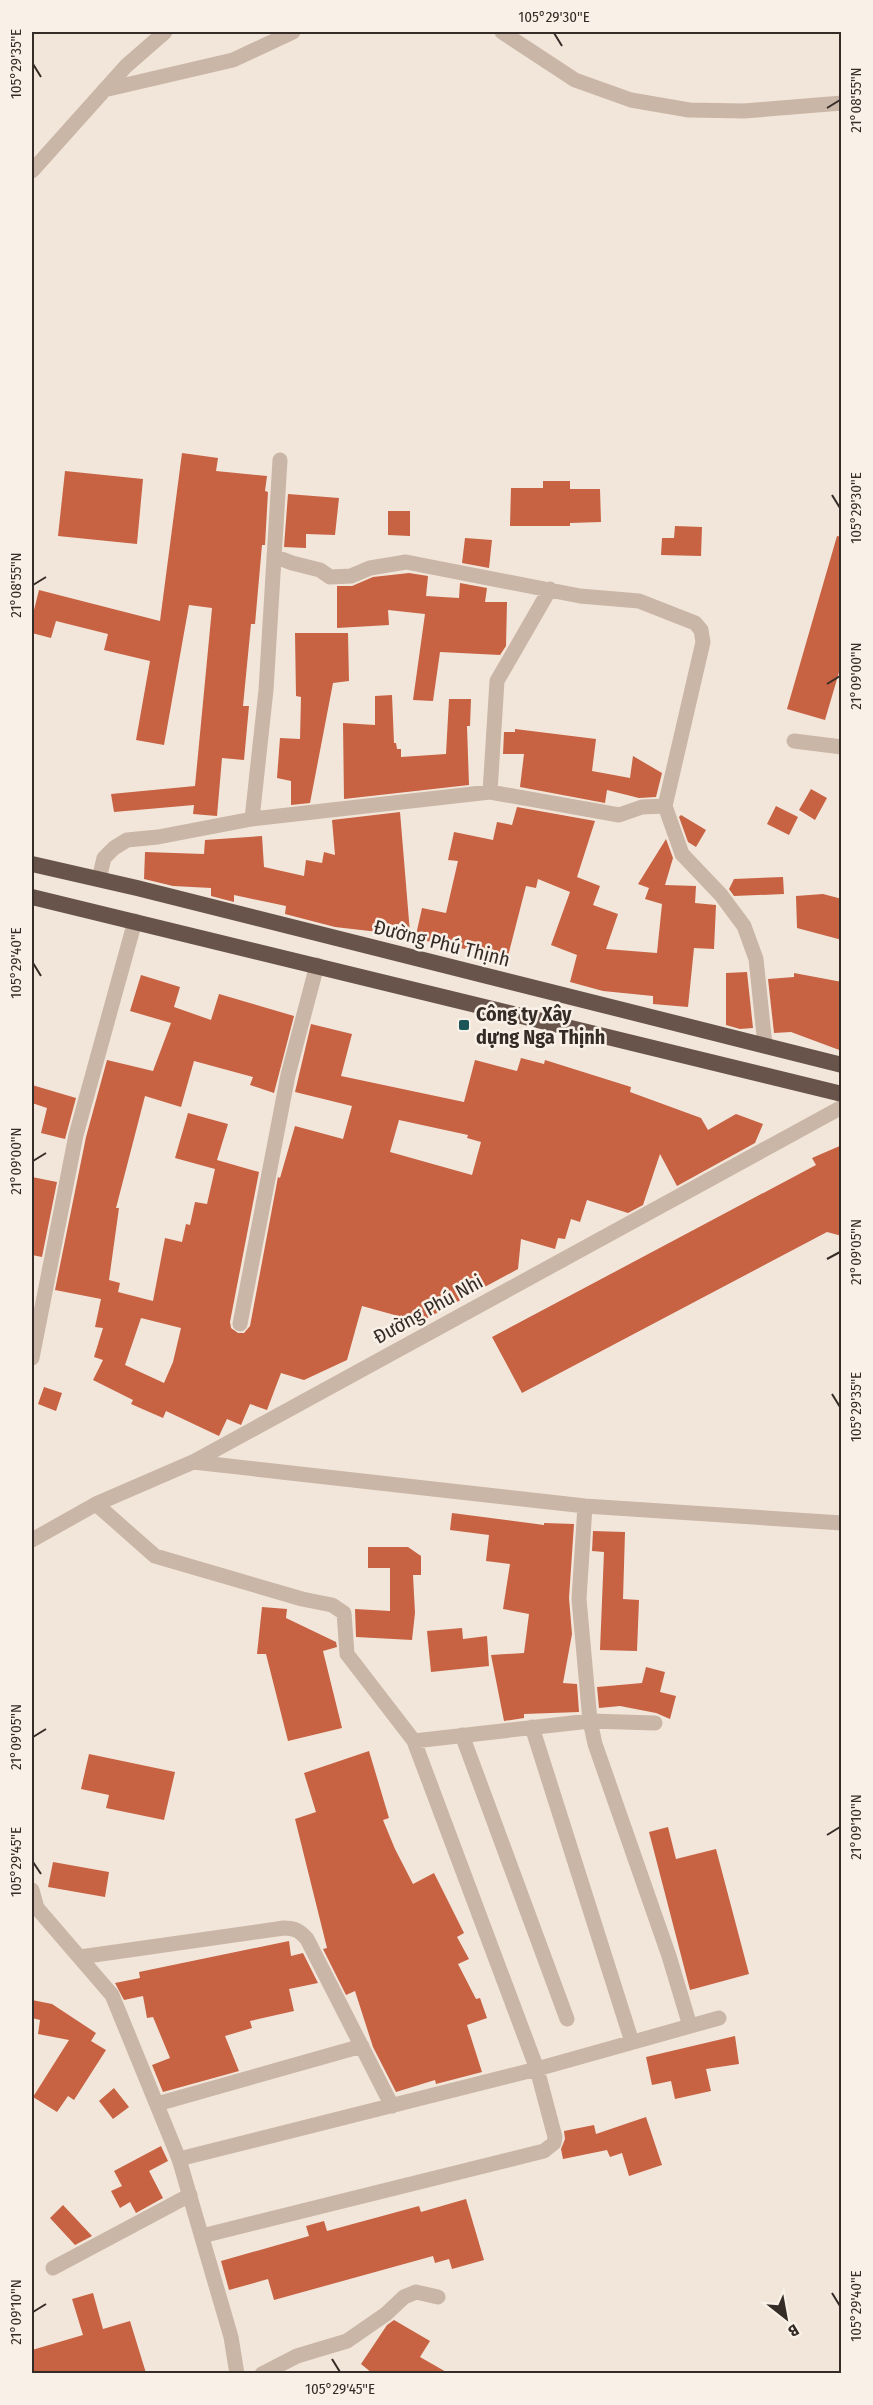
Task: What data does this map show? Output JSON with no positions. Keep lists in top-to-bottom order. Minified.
{"streets":{"highway":["Đường Phú Thịnh"],"street":["Đường Phú Nhi"]},"places":{"transit":["Công ty Xây dựng Nga Thịnh"]},"north":"bottom right","coordinates":["105°29'30\"E","105°29'35\"E","21°08'55\"N","21°09'00\"N","105°29'40\"E","21°09'05\"N","21°09'10\"N","105°29'45\"E"]}
